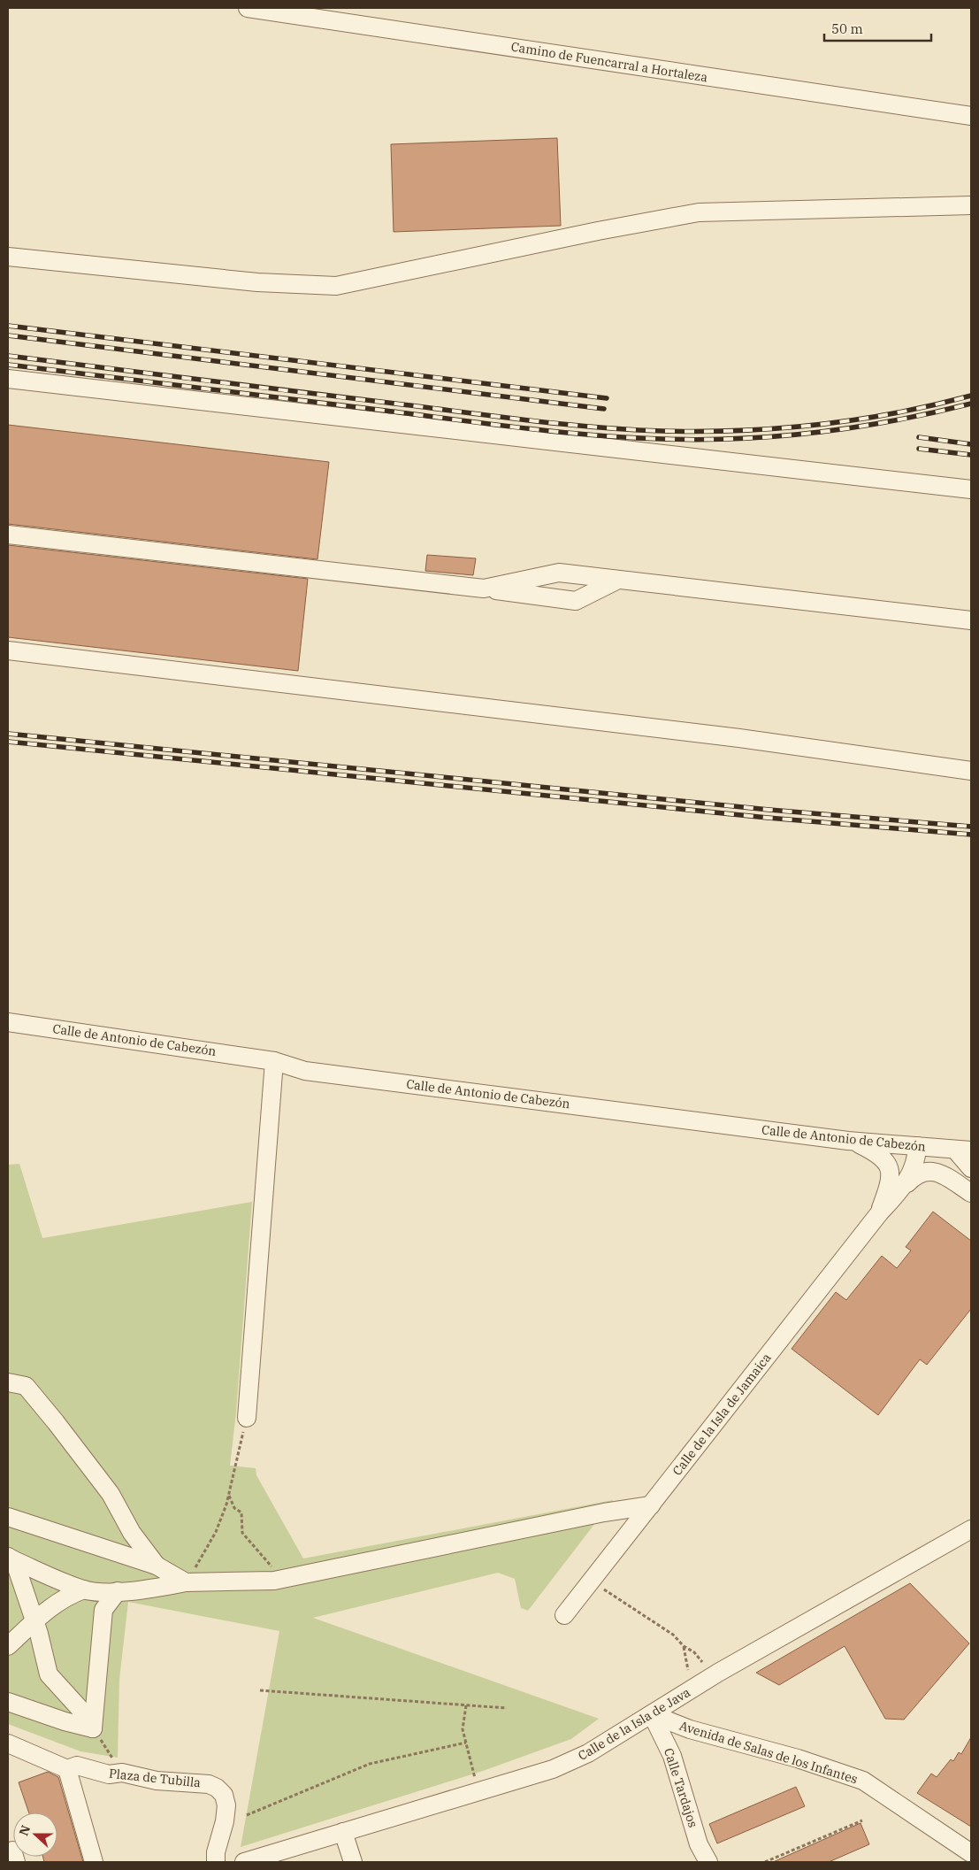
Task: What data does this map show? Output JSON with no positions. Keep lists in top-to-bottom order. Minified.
{"streets":{"street":["Camino de Fuencarral a Hortaleza","Calle de Antonio de Cabezón","Calle de la Isla de Jamaica","Calle de la Isla de Java","Avenida de Salas de los Infantes","Plaza de Tubilla","Calle Tardajos"]},"crossings":[["Calle de Antonio de Cabezón","Calle de la Isla de Jamaica"],["Calle de la Isla de Java","Avenida de Salas de los Infantes"],["Calle de la Isla de Java","Calle Tardajos"],["Avenida de Salas de los Infantes","Calle Tardajos"]],"scale_bar":"50 m","north":"left"}
